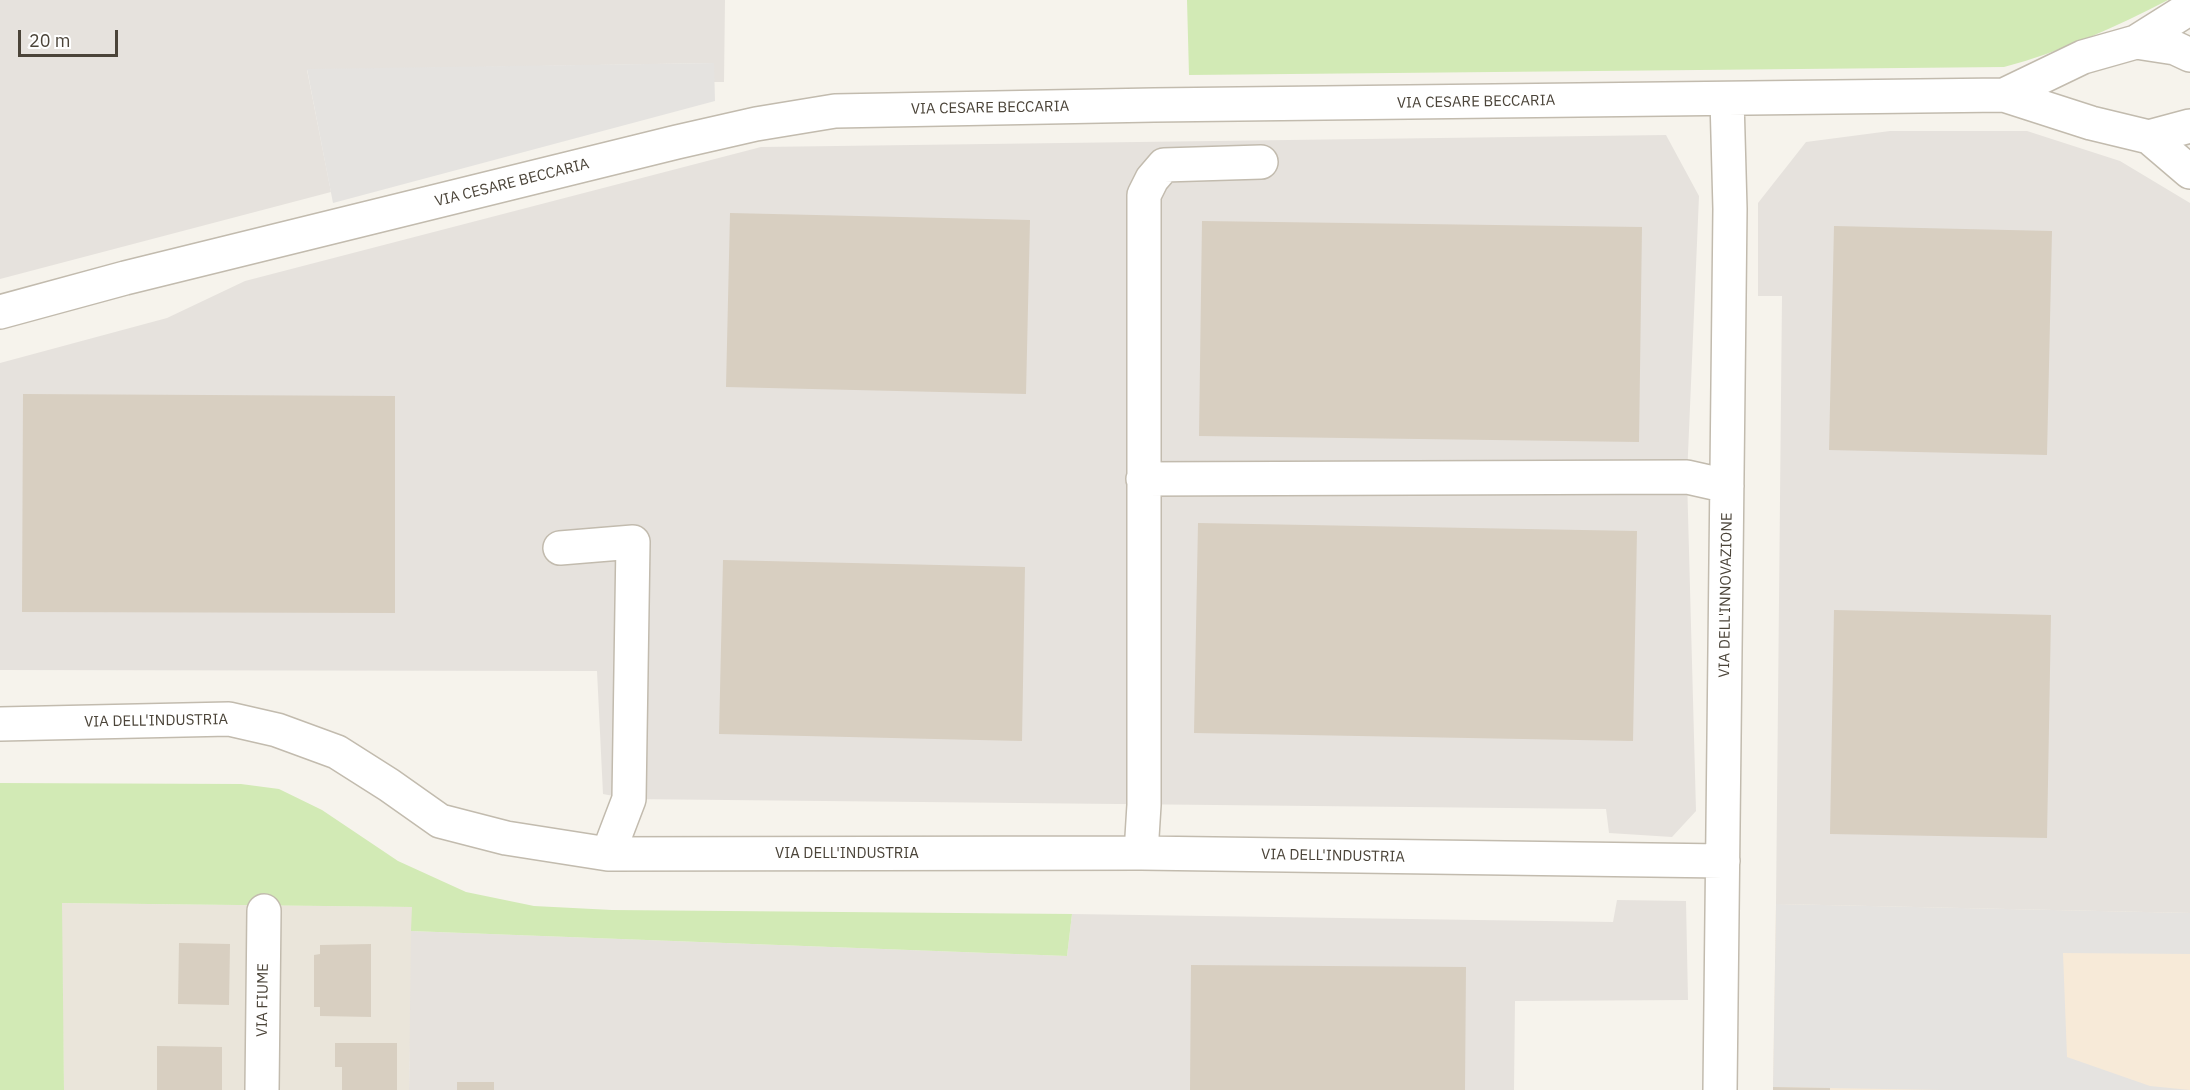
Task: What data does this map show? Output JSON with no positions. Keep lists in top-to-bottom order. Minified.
{"streets":{"street":["VIA CESARE BECCARIA","VIA DELL'INNOVAZIONE","VIA DELL'INDUSTRIA","VIA FIUME"]},"crossings":[["VIA CESARE BECCARIA","VIA DELL'INNOVAZIONE"],["VIA DELL'INNOVAZIONE","VIA DELL'INDUSTRIA"]],"scale_bar":"20 m"}
